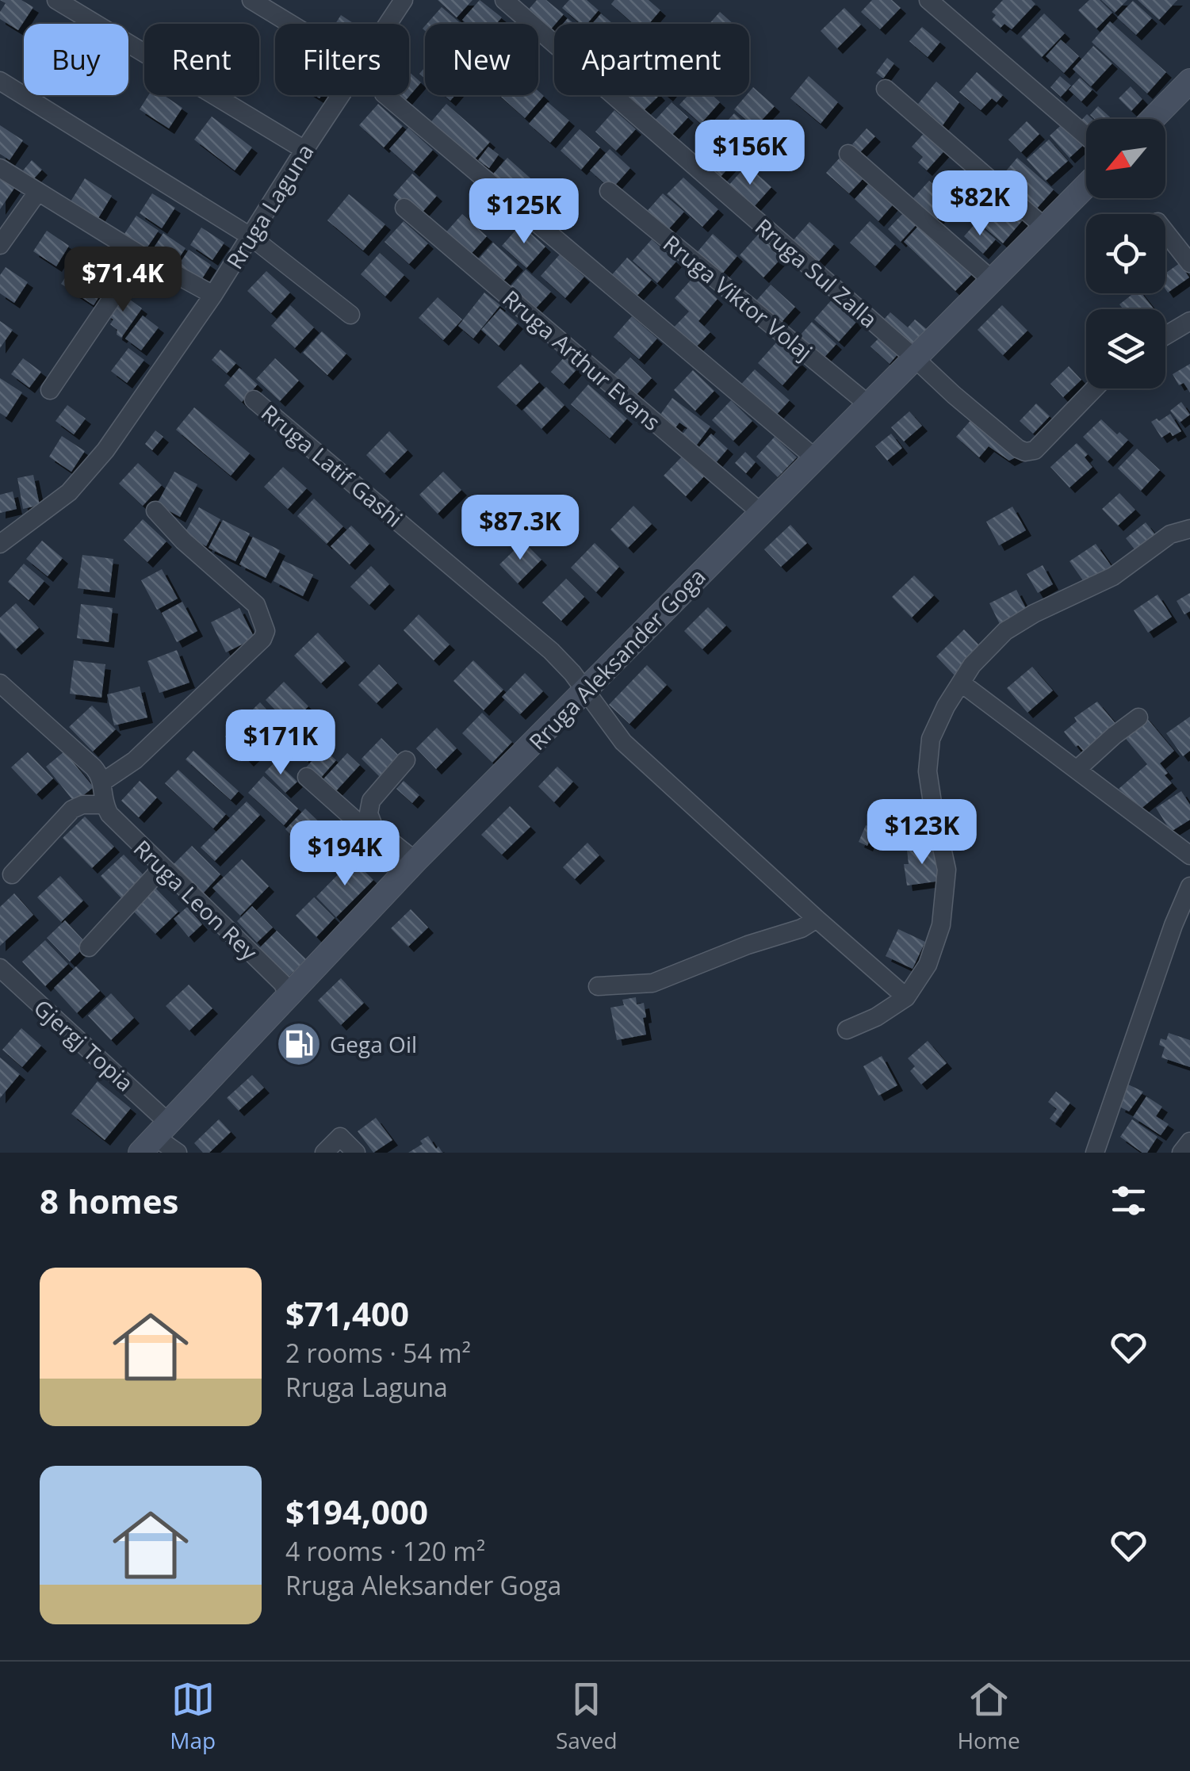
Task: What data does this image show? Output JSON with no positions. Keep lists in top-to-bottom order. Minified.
{"streets":{"main road":["Rruga Aleksander Goga"],"street":["Rruga Laguna","Rruga Sul Zalla","Rruga Viktor Volaj","Rruga Arthur Evans","Rruga Latif Gashi","Rruga Leon Rey","Gjergj Topia"]},"crossings":[["Rruga Sul Zalla","Rruga Aleksander Goga"],["Rruga Viktor Volaj","Rruga Aleksander Goga"],["Rruga Arthur Evans","Rruga Aleksander Goga"],["Rruga Latif Gashi","Rruga Aleksander Goga"],["Rruga Aleksander Goga","Rruga Leon Rey"],["Rruga Aleksander Goga","Gjergj Topia"]],"places":{"fuel station":["Gega Oil"]},"north":"bottom left","page":{"chip":["Buy","Rent","Filters","New","Apartment"],"price":["$156K","$82K","$125K","$71.4K","$87.3K","$171K","$123K","$194K"],"heading":"8 homes","list":[{"name":"$71,400","note":"2 rooms · 54 m² · Rruga Laguna"},{"name":"$194,000","note":"4 rooms · 120 m² · Rruga Aleksander Goga"}],"tabs":["Map","Saved","Home"]}}
